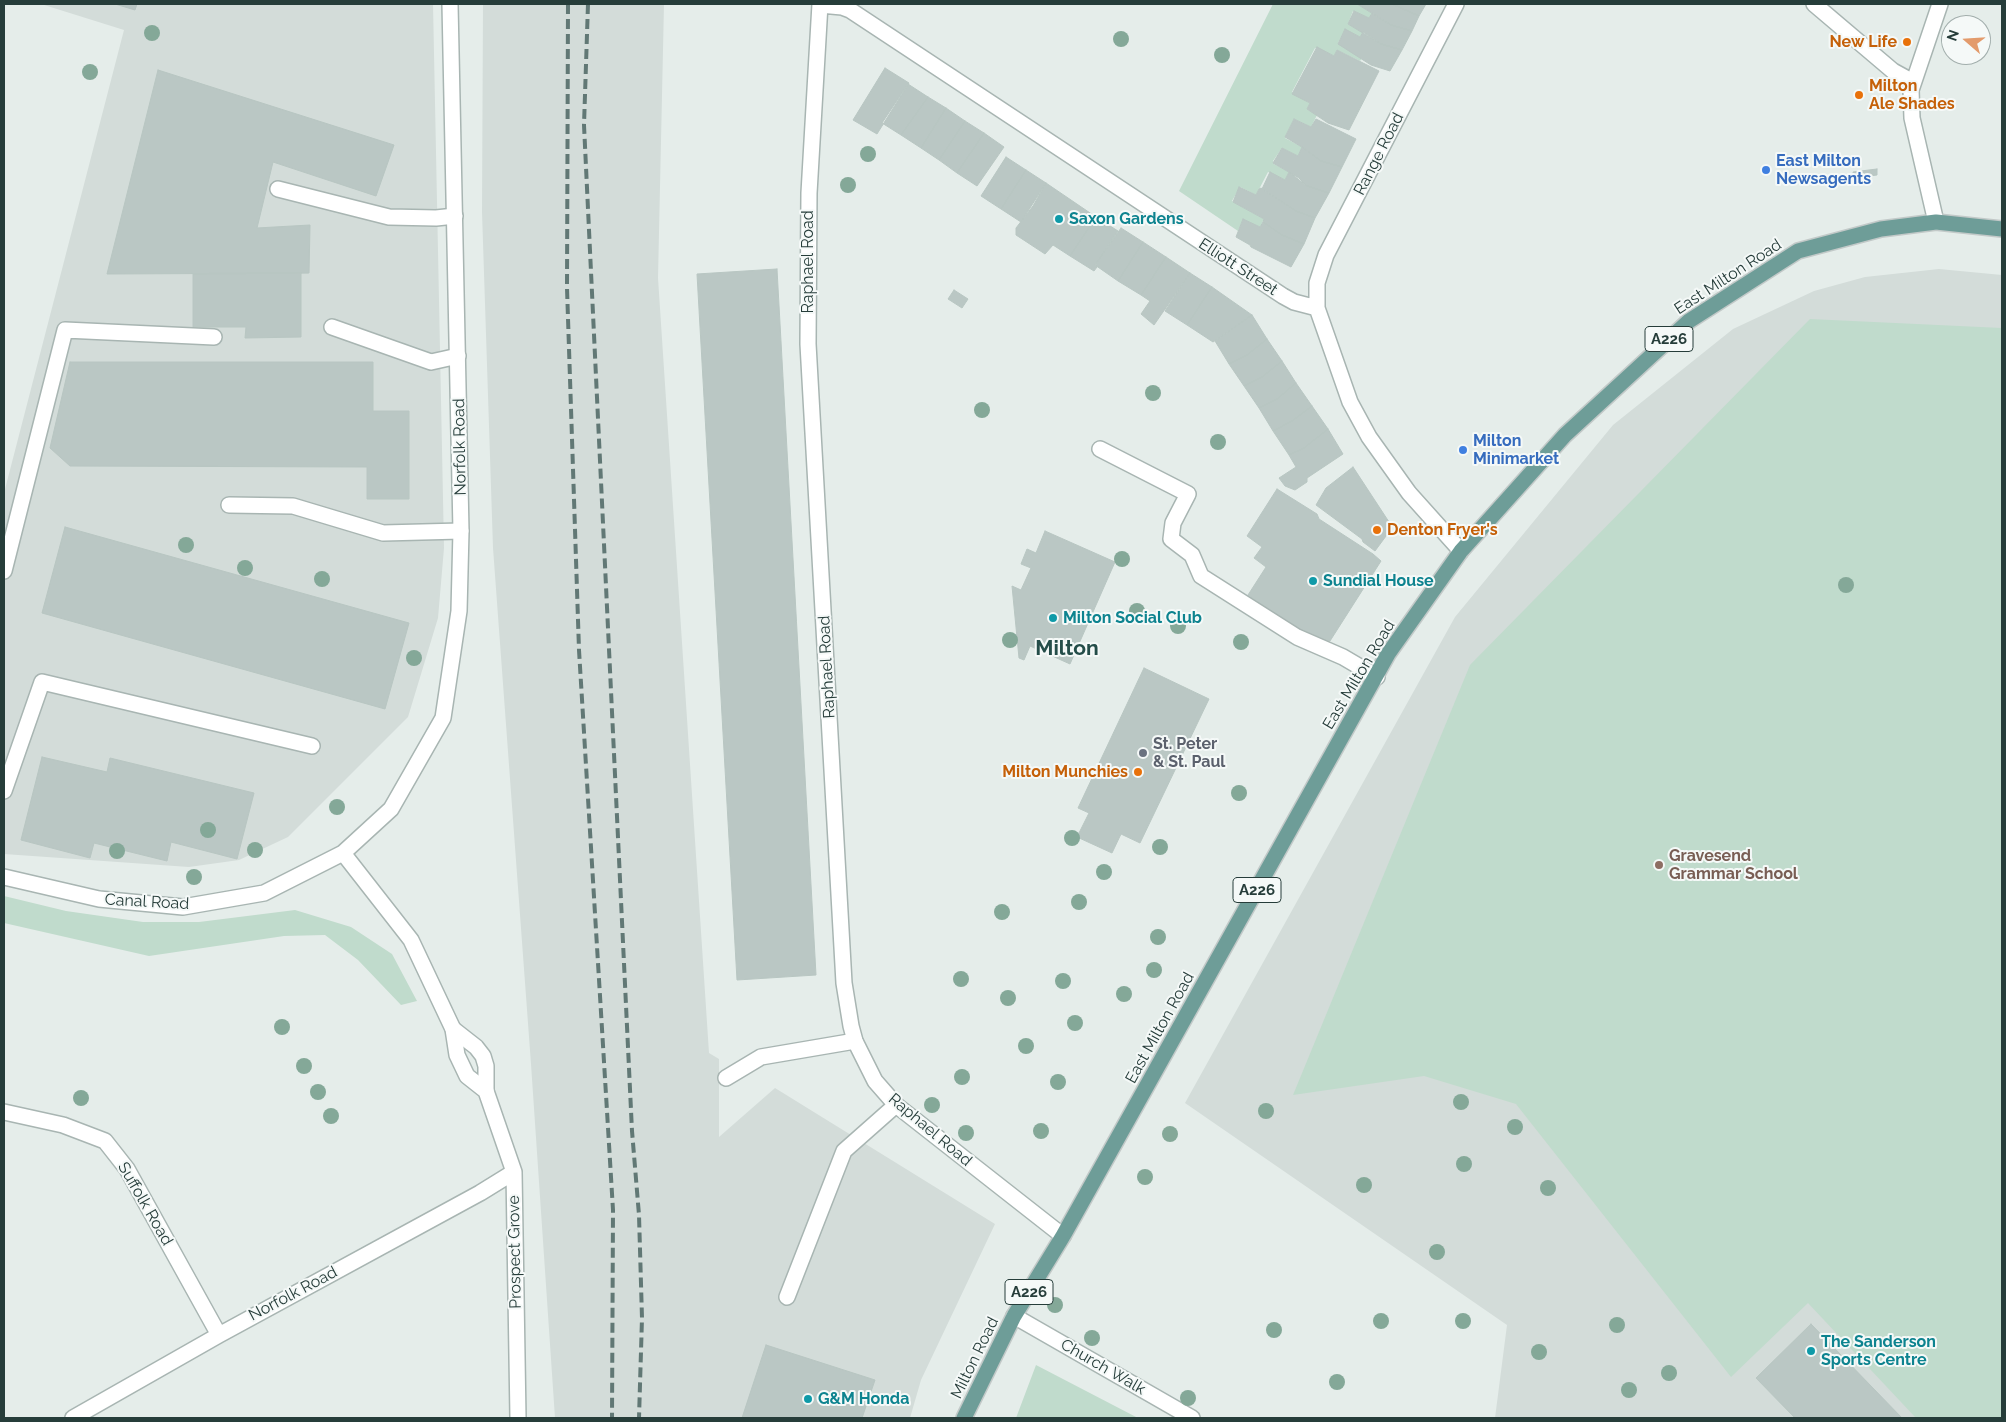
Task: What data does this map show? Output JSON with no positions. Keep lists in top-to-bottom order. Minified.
{"streets":{"main road":["East Milton Road","A226","Milton Road"],"street":["Range Road","Raphael Road","Elliott Street","Norfolk Road","Canal Road","Suffolk Road","Prospect Grove","Church Walk"]},"crossings":[["Range Road","Elliott Street"],["Raphael Road","Elliott Street"],["Raphael Road","East Milton Road"],["Raphael Road","Milton Road"],["East Milton Road","A226"],["East Milton Road","Milton Road"],["Norfolk Road","Canal Road"],["Norfolk Road","Suffolk Road"],["Norfolk Road","Prospect Grove"],["Canal Road","Prospect Grove"],["Milton Road","Church Walk"]],"districts":["Milton"],"places":["New Life","Milton Ale Shades","East Milton Newsagents","Saxon Gardens","Milton Minimarket","Denton Fryer's","Sundial House","Milton Social Club","St. Peter & St. Paul","Milton Munchies","Gravesend Grammar School","The Sanderson Sports Centre","G&M Honda"],"north":"left"}
